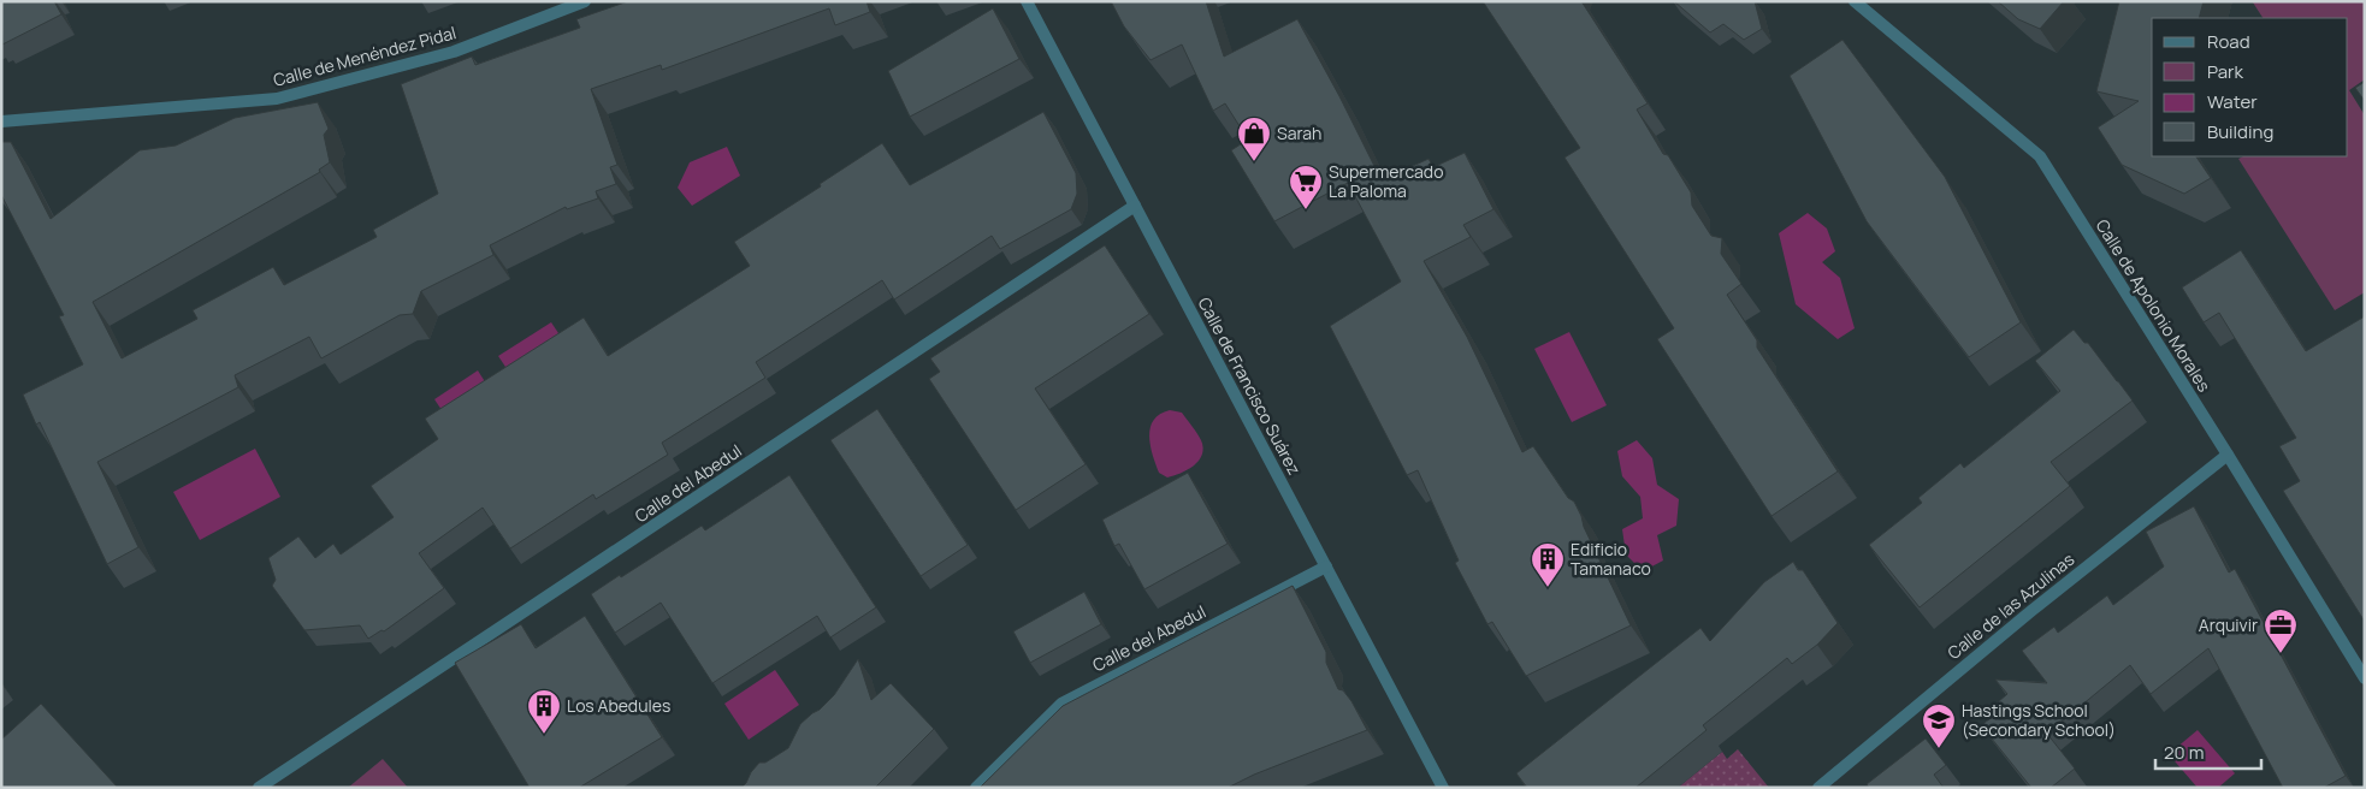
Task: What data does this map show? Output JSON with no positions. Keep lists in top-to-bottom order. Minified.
{"streets":{"street":["Calle de Menéndez Pidal","Calle de Apolonio Morales","Calle de Francisco Suárez","Calle del Abedul","Calle de las Azulinas"]},"crossings":[["Calle de Apolonio Morales","Calle de las Azulinas"],["Calle de Francisco Suárez","Calle del Abedul"]],"places":{"shop":["Sarah"],"supermarket":["Supermercado La Paloma"],"building":["Edificio Tamanaco","Los Abedules"],"office":["Arquivir"],"school or university":["Hastings School (Secondary School)"]},"legend":["Road","Park","Water","Building"],"scale_bar":"20 m"}
